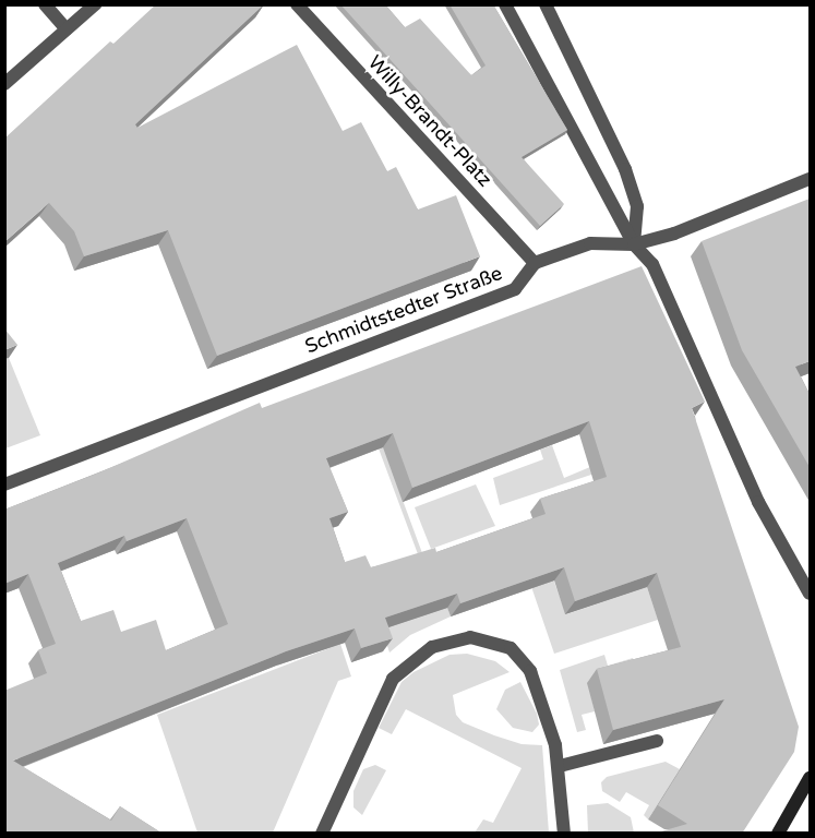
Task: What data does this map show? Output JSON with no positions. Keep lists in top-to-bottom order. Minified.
{"streets":{"street":["Willy-Brandt-Platz","Schmidtstedter Straße"]},"crossings":[["Willy-Brandt-Platz","Schmidtstedter Straße"]]}
